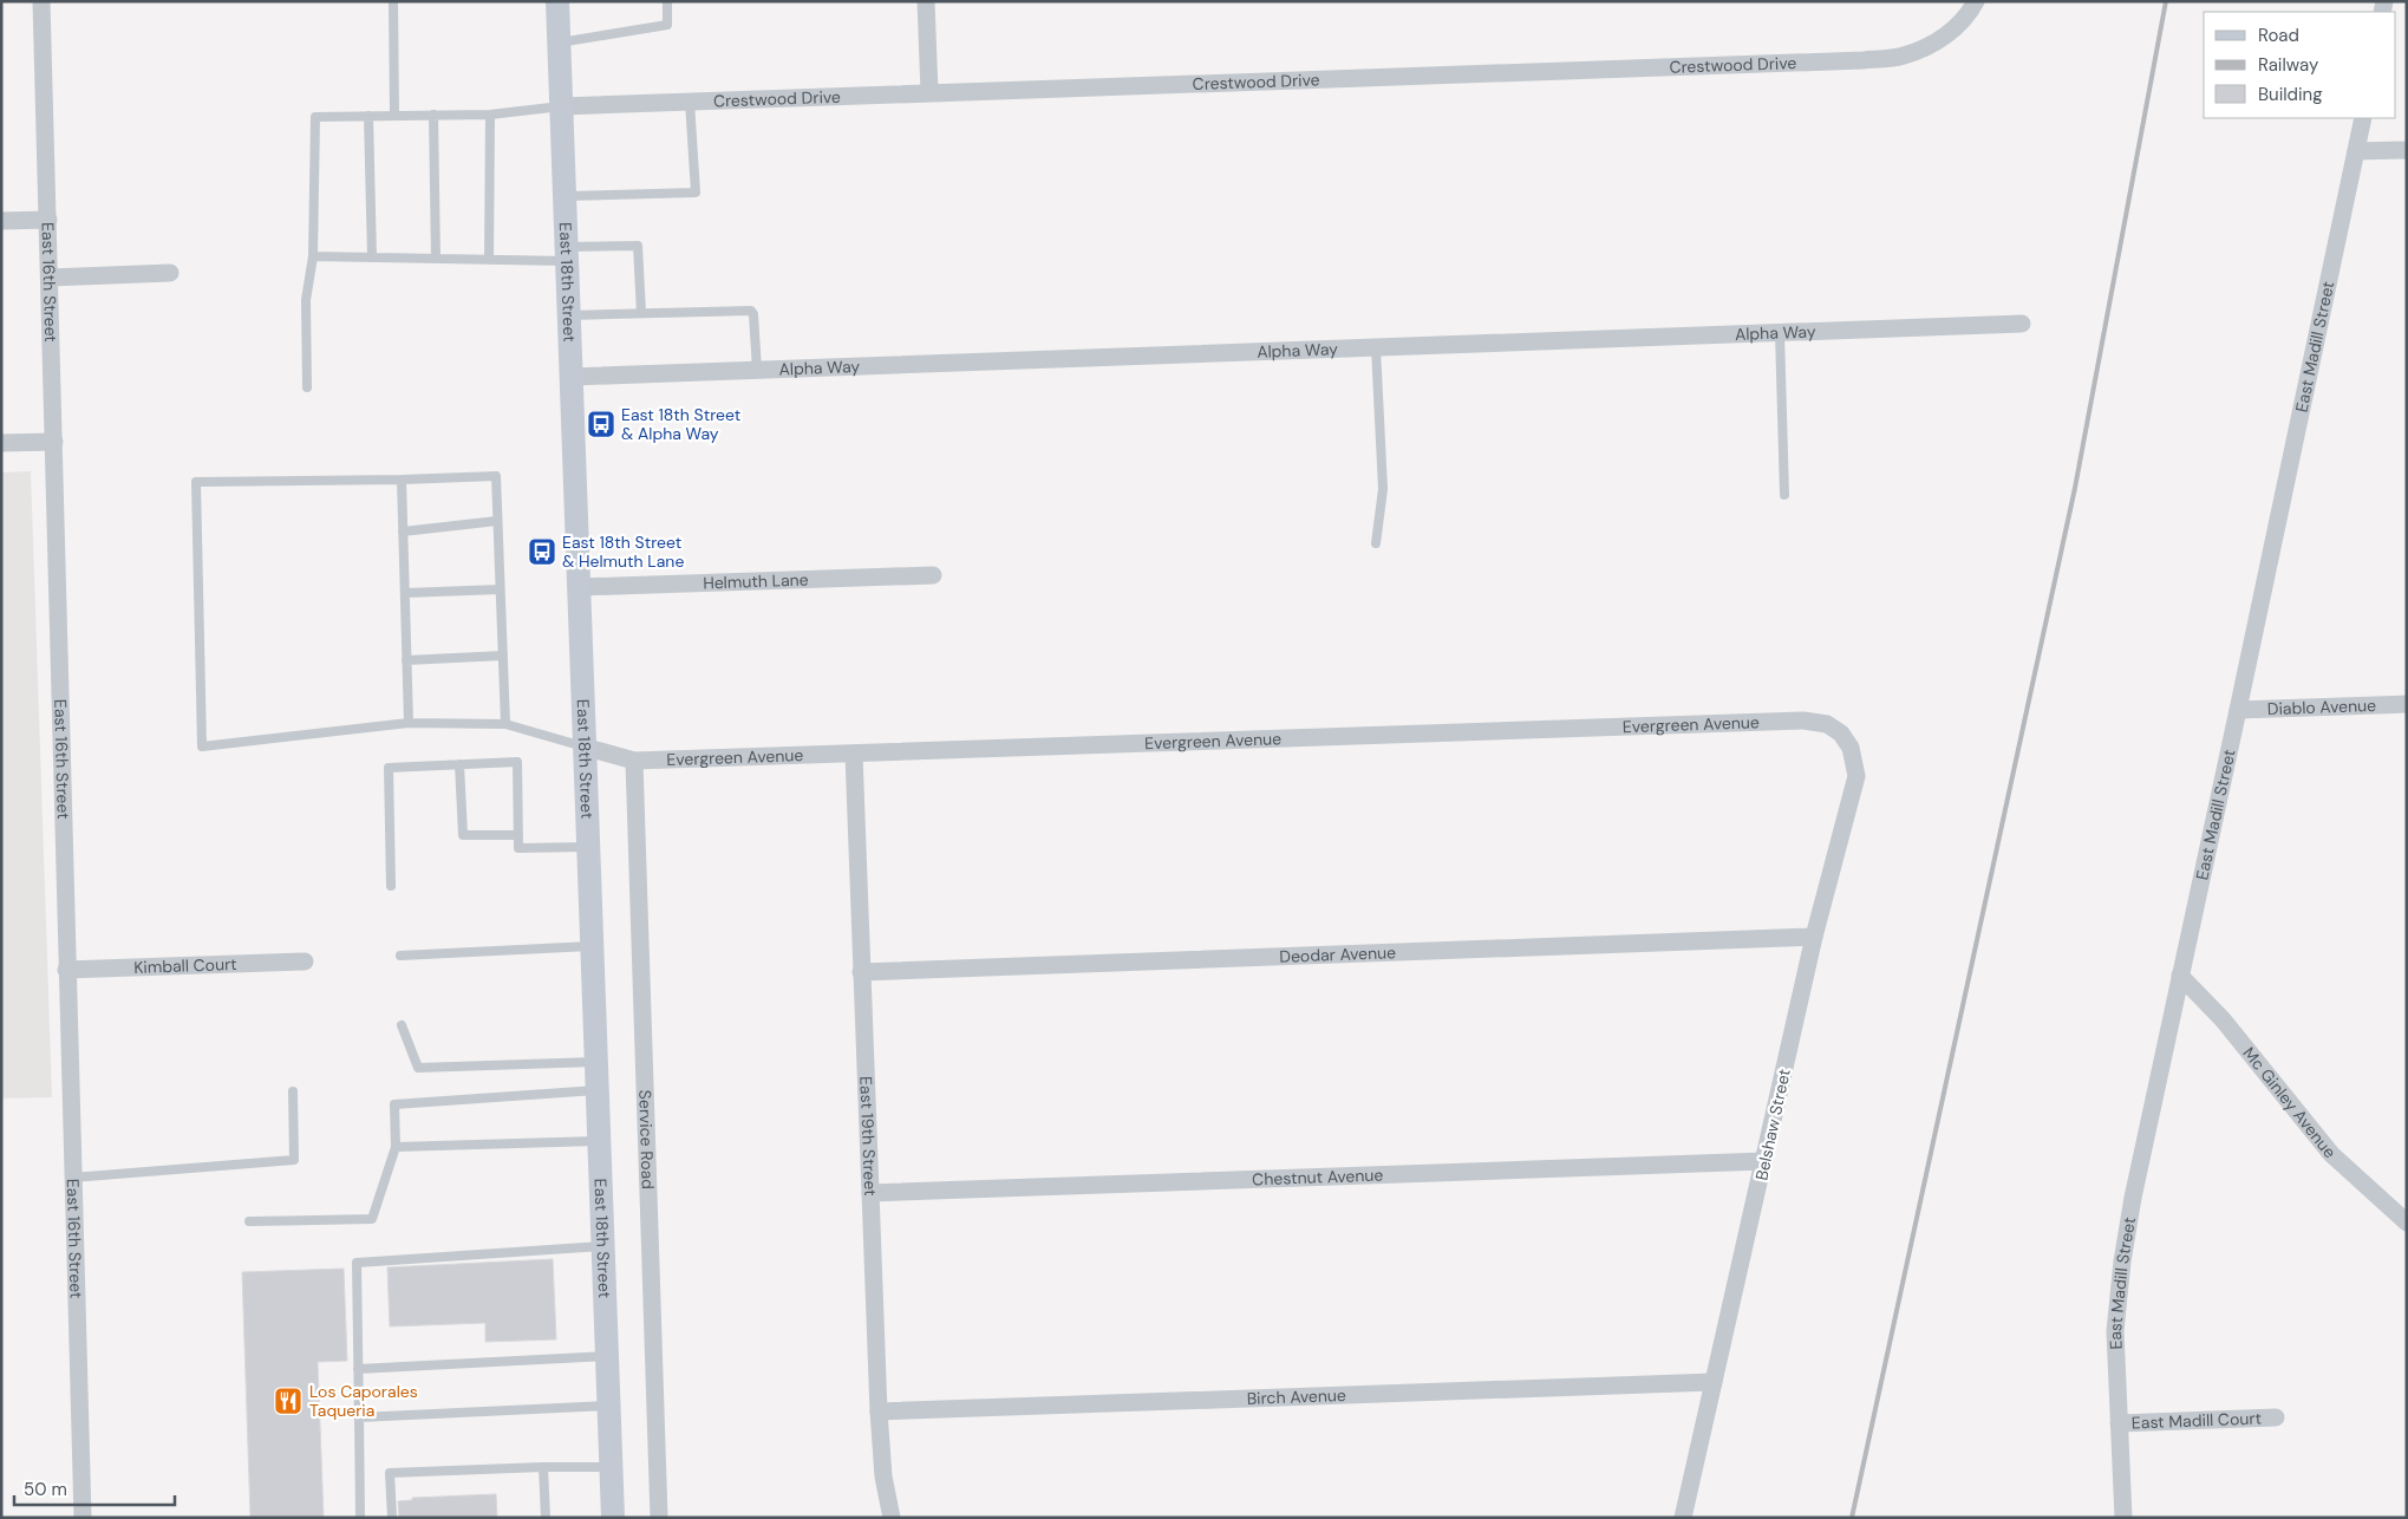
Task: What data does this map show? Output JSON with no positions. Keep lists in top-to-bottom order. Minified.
{"streets":{"main road":["East 18th Street"],"street":["Crestwood Drive","East 16th Street","Alpha Way","East Madill Street","Helmuth Lane","Diablo Avenue","Evergreen Avenue","Deodar Avenue","Kimball Court","Mc Ginley Avenue","Belshaw Street","East 19th Street","Service Road","Chestnut Avenue","Birch Avenue","East Madill Court"]},"crossings":[["Crestwood Drive","East 18th Street"],["East 16th Street","Kimball Court"],["East 18th Street","Alpha Way"],["East 18th Street","Helmuth Lane"],["East 18th Street","Evergreen Avenue"],["East Madill Street","Diablo Avenue"],["East Madill Street","Mc Ginley Avenue"],["East Madill Street","East Madill Court"],["Evergreen Avenue","Belshaw Street"],["Evergreen Avenue","East 19th Street"],["Evergreen Avenue","Service Road"],["Deodar Avenue","Belshaw Street"],["Deodar Avenue","East 19th Street"],["Belshaw Street","Chestnut Avenue"],["Belshaw Street","Birch Avenue"],["East 19th Street","Chestnut Avenue"],["East 19th Street","Birch Avenue"]],"places":{"bus stop":["East 18th Street & Alpha Way","East 18th Street & Helmuth Lane"],"restaurant":["Los Caporales Taqueria"]},"legend":["Road","Railway","Building"],"scale_bar":"50 m"}
